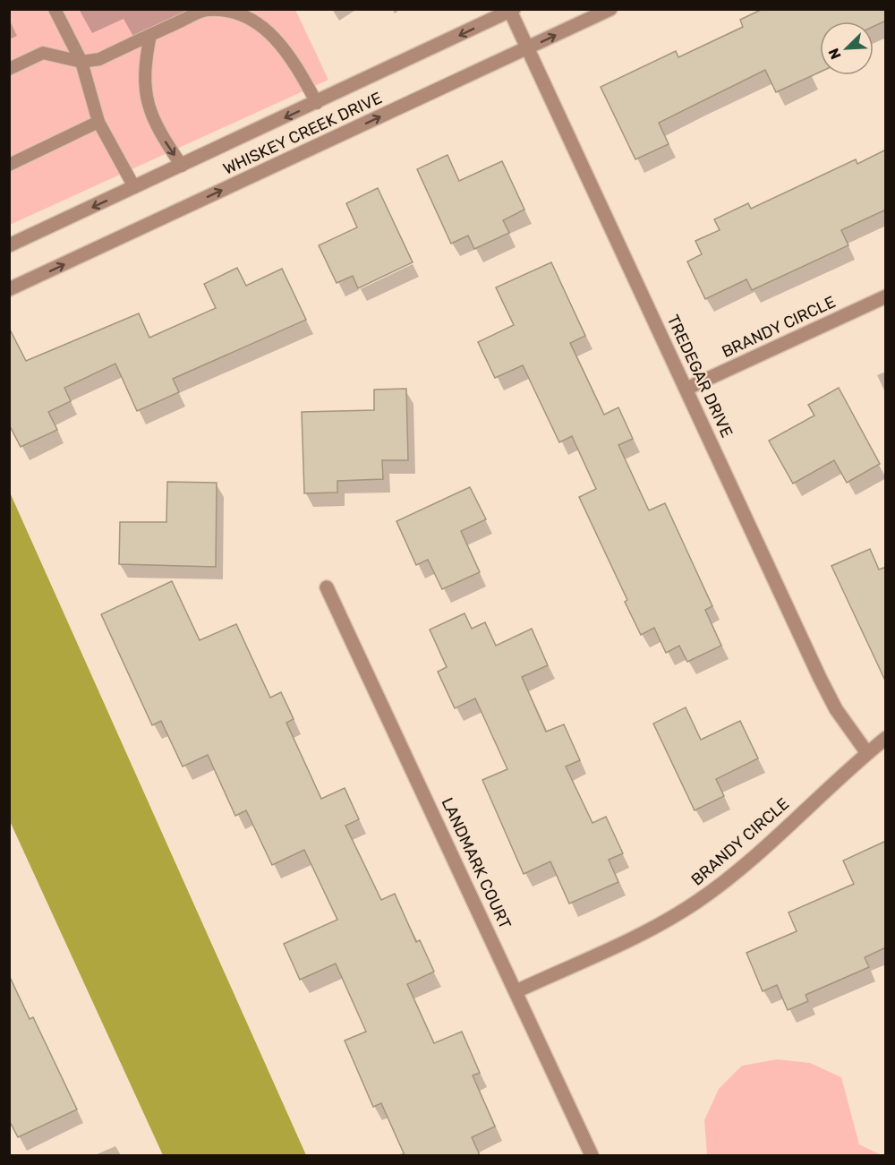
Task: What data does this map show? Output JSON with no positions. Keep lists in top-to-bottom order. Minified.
{"streets":{"street":["WHISKEY CREEK DRIVE","BRANDY CIRCLE","TREDEGAR DRIVE","LANDMARK COURT"]},"crossings":[["WHISKEY CREEK DRIVE","TREDEGAR DRIVE"],["BRANDY CIRCLE","TREDEGAR DRIVE"],["BRANDY CIRCLE","LANDMARK COURT"]],"north":"bottom left"}
